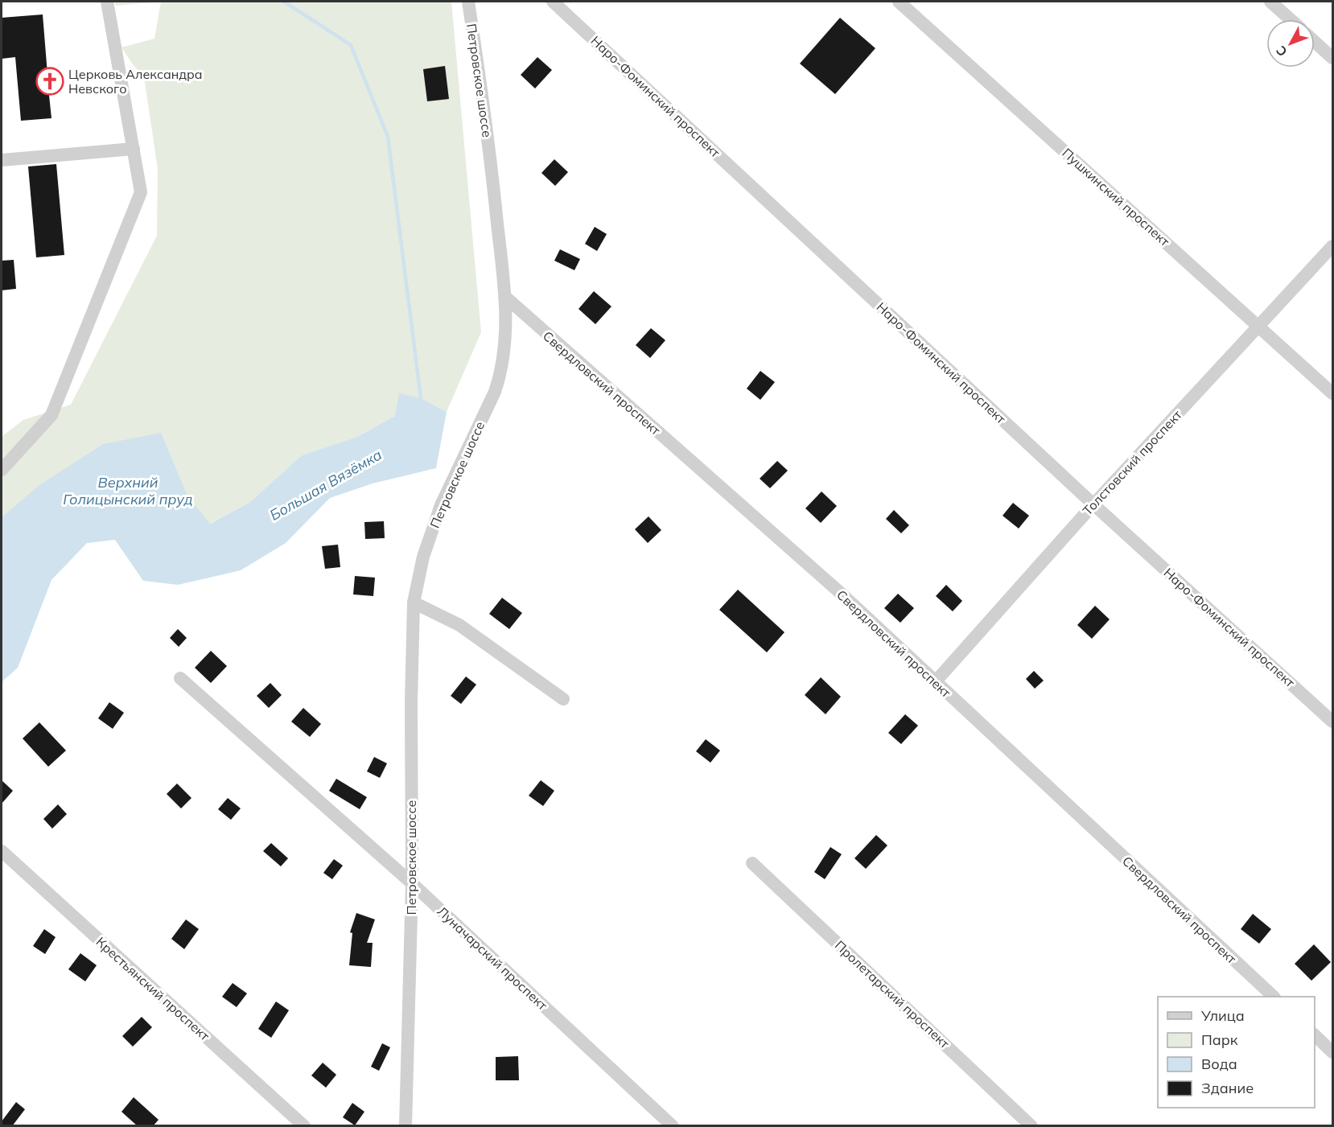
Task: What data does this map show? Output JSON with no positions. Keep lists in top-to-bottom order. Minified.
{"streets":{"street":["Петровское шоссе","Наро-Фоминский проспект","Пушкинский проспект","Свердловский проспект","Толстовский проспект","Луначарский проспект","Крестьянский проспект","Пролетарский проспект"]},"crossings":[["Петровское шоссе","Свердловский проспект"],["Петровское шоссе","Луначарский проспект"],["Наро-Фоминский проспект","Толстовский проспект"],["Пушкинский проспект","Толстовский проспект"],["Свердловский проспект","Толстовский проспект"]],"water":["Верхний Голицынский пруд","Большая Вязёмка"],"places":{"church":["Церковь Александра Невского"]},"legend":["Улица","Парк","Вода","Здание"],"north":"bottom left"}
